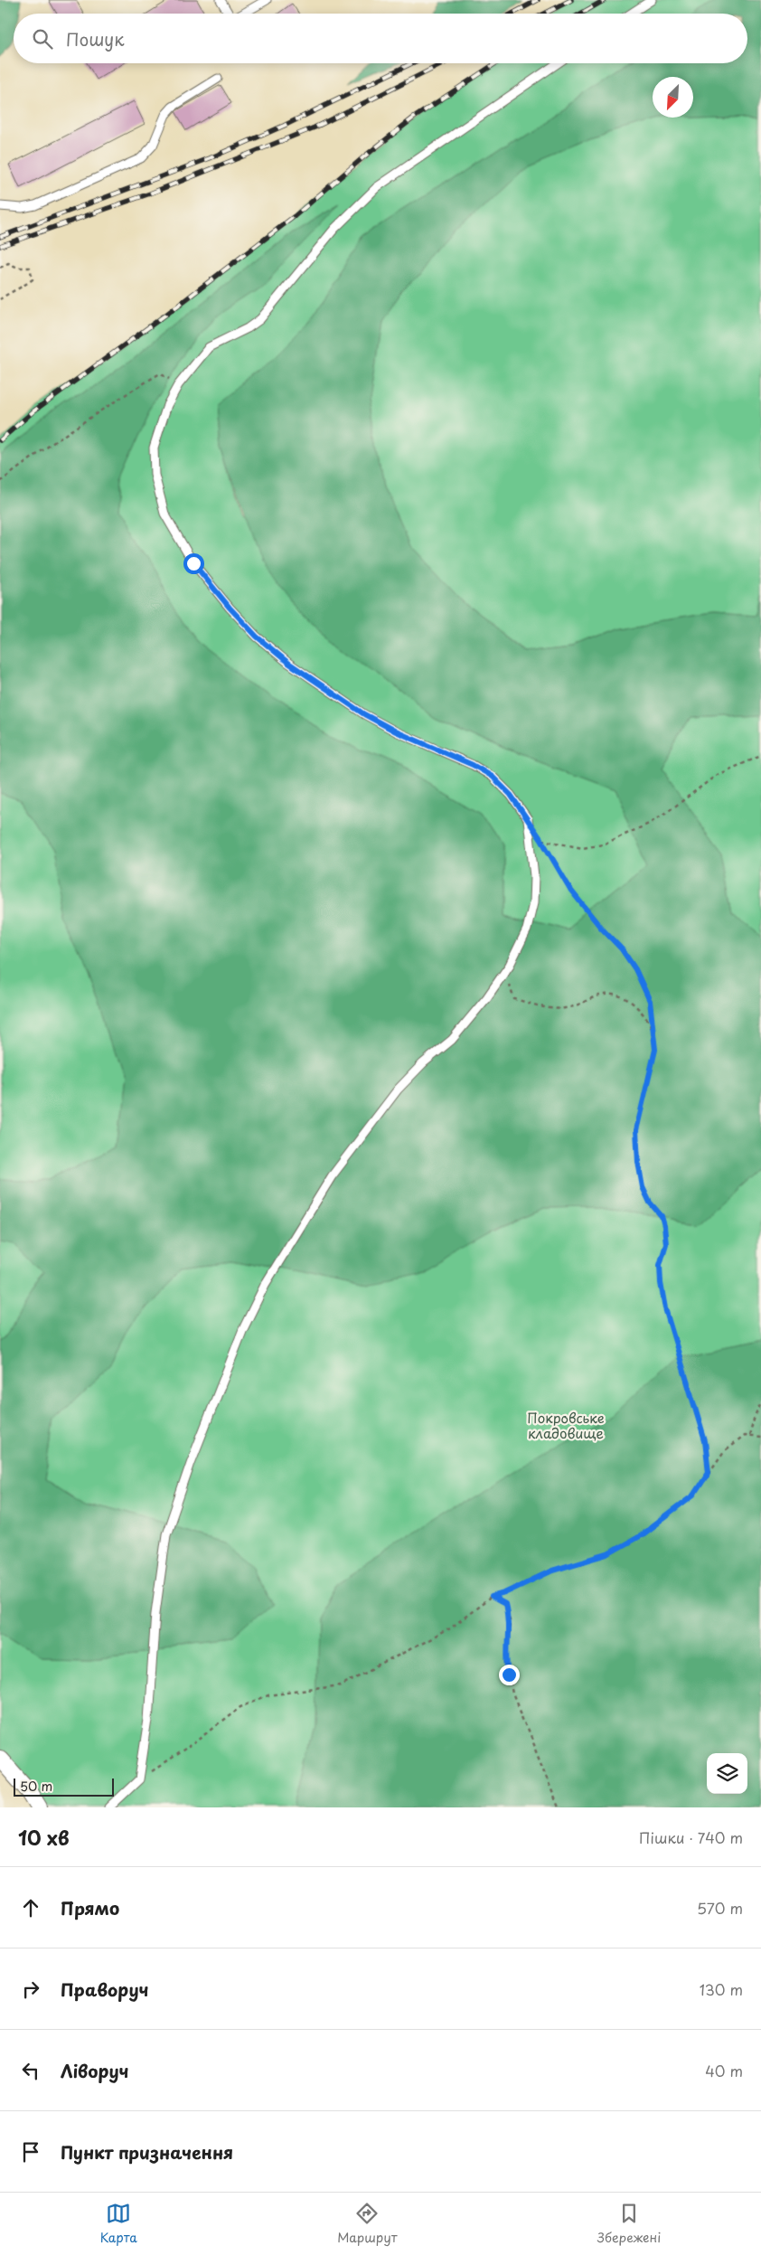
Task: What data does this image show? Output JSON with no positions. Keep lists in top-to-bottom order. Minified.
{"parks":["Покровське кладовище"],"scale_bar":"50 m","north":"bottom left","page":{"search":"Пошук","scale":"50 m","heading":["10 хв","Пішки · 740 m"],"list":[["Прямо","570 m"],["Праворуч","130 m"],["Ліворуч","40 m"],"Пункт призначення"],"nav":["Карта","Маршрут","Збережені"]}}
